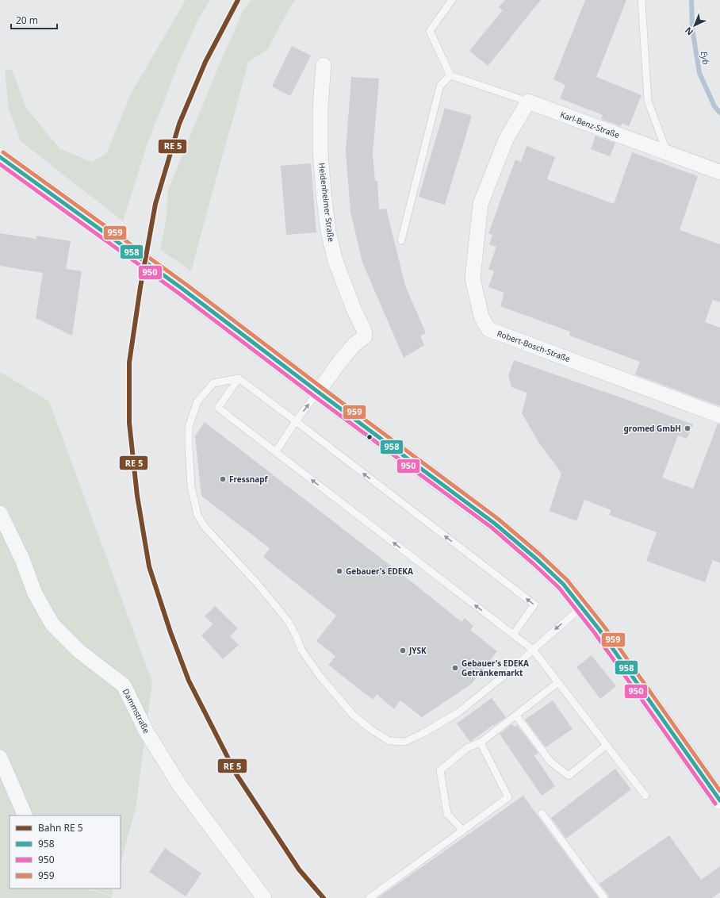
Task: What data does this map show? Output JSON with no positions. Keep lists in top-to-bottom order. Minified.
{"streets":{"street":["Karl-Benz-Straße","Heidenheimer Straße","Robert-Bosch-Straße","Dammstraße"]},"crossings":[["Karl-Benz-Straße","Robert-Bosch-Straße"]],"water":["Eyb"],"places":["gromed GmbH","Fressnapf","Gebauer's EDEKA","JYSK","Gebauer's EDEKA Getränkemarkt"],"lines":["transit line 959","transit line 958","transit line 950"],"legend":["Bahn RE 5","958","950","959"],"scale_bar":"20 m","north":"bottom left"}
